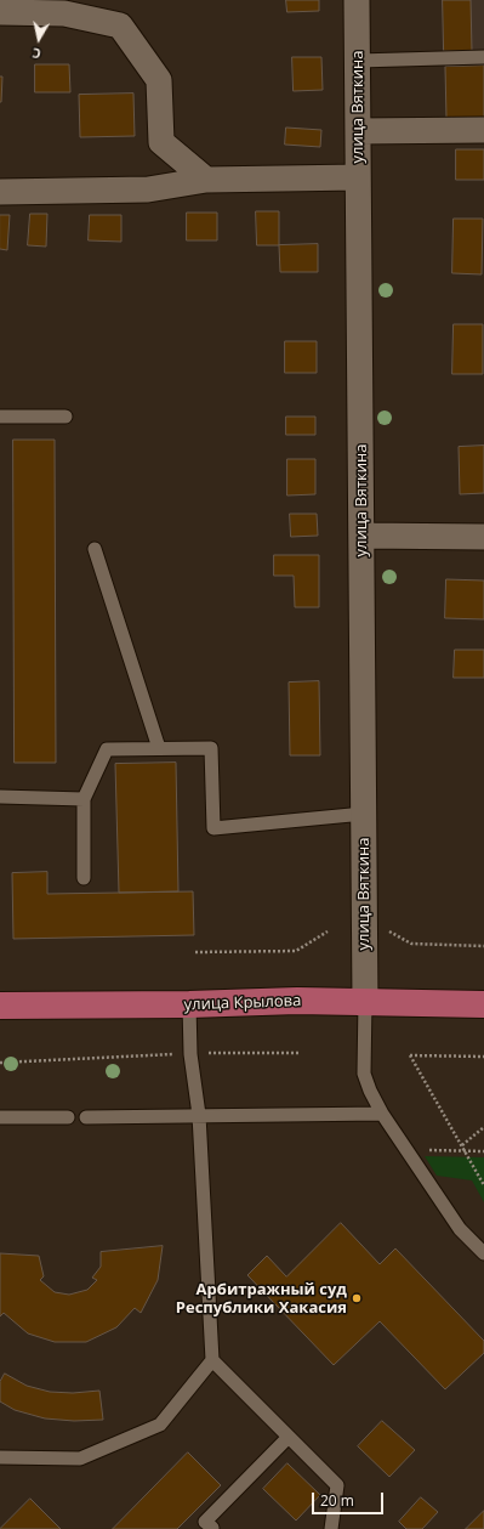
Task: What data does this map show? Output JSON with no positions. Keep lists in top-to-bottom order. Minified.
{"streets":{"main road":["улица Крылова"],"street":["улица Вяткина"]},"crossings":[["улица Вяткина","улица Крылова"]],"places":["Арбитражный суд Республики Хакасия"],"scale_bar":"20 m","north":"bottom"}
